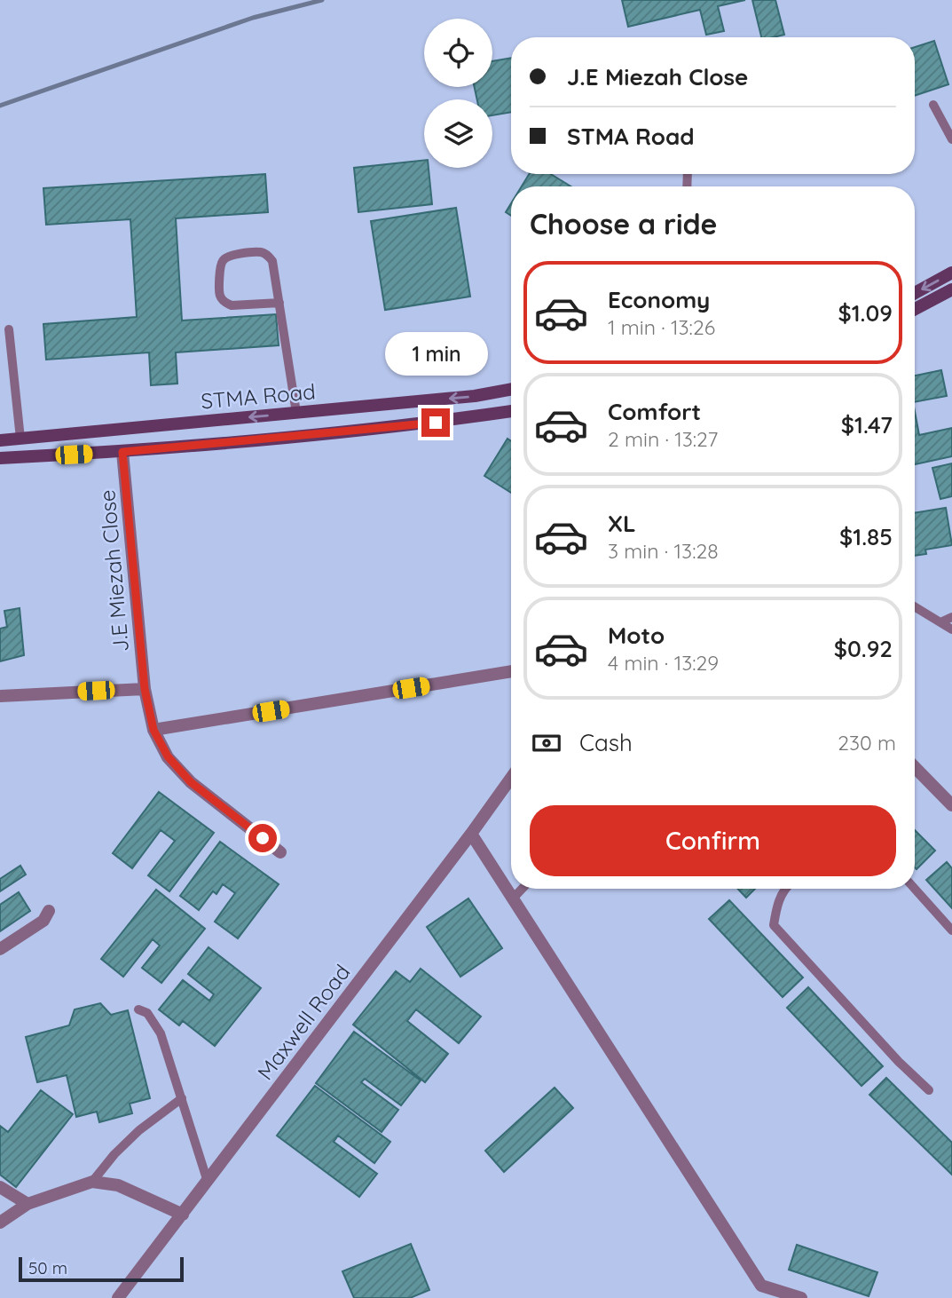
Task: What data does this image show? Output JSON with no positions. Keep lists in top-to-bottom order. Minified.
{"streets":{"main road":["STMA Road"],"street":["J.E Miezah Close","Maxwell Road"]},"crossings":[["STMA Road","J.E Miezah Close"]],"scale_bar":"50 m","page":{"banner":["J.E Miezah Close","STMA Road"],"heading":"Choose a ride","list":[{"name":"Economy","note":"1 min · 13:26","value":"$1.09"},{"name":"Comfort","note":"2 min · 13:27","value":"$1.47"},{"name":"XL","note":"3 min · 13:28","value":"$1.85"},{"name":"Moto","note":"4 min · 13:29","value":"$0.92"}],"bubble":"1 min","pay":["Cash","230 m"],"buttons":"Confirm","scale":"50 m"}}
